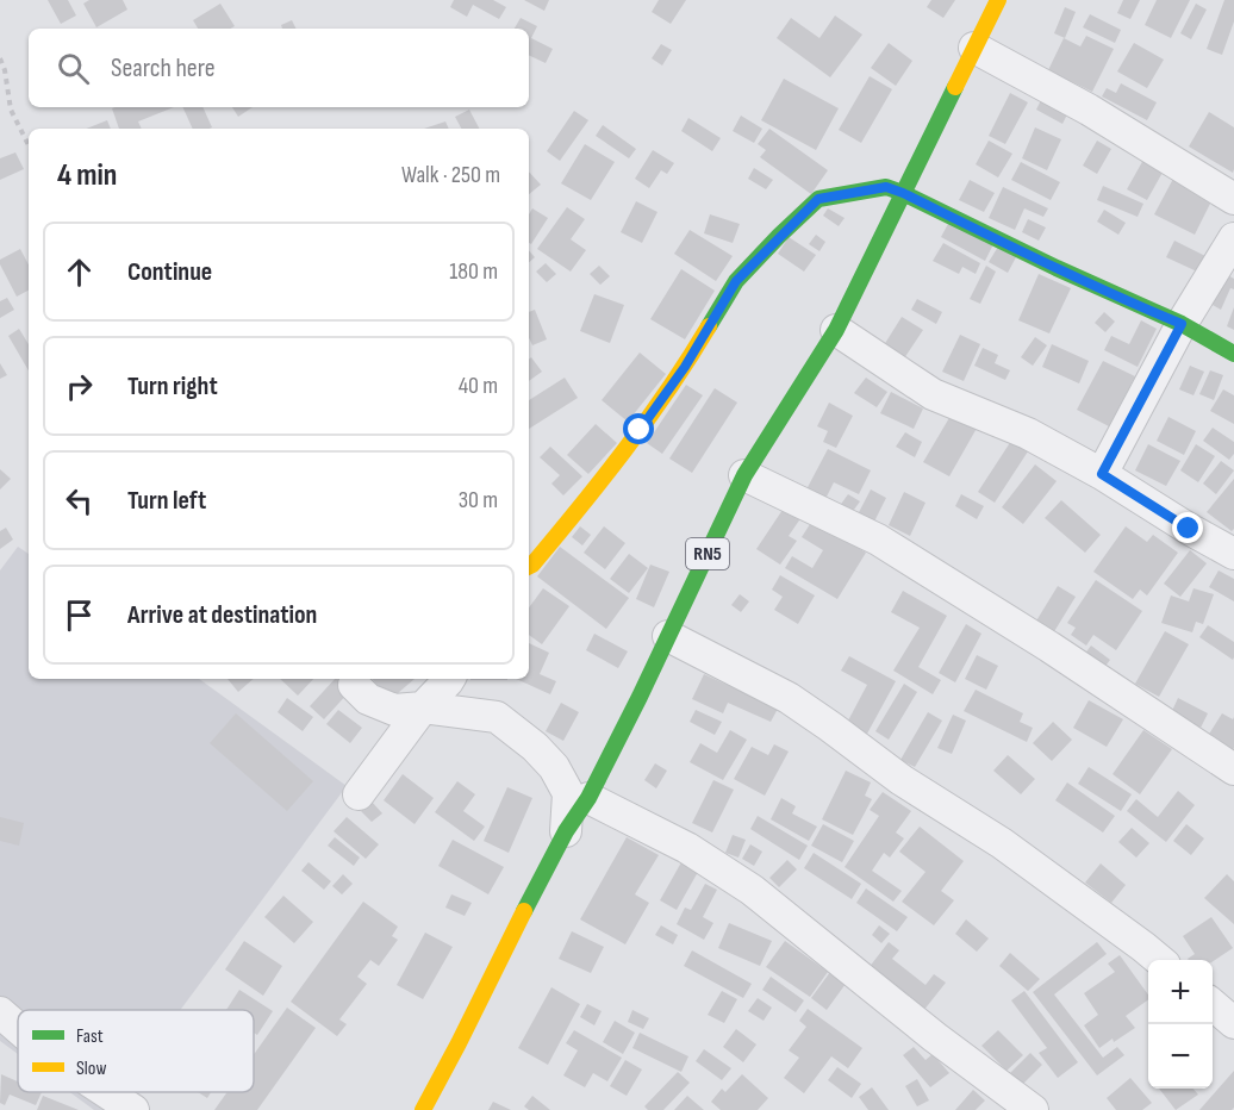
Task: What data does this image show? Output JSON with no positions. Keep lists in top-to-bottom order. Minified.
{"streets":{"main road":["RN5"]},"legend":["Fast","Slow"],"page":{"search":"Search here","heading":["4 min","Walk · 250 m"],"list":[["Continue","180 m"],["Turn right","40 m"],["Turn left","30 m"],"Arrive at destination"],"map_buttons":["+","−"]}}
